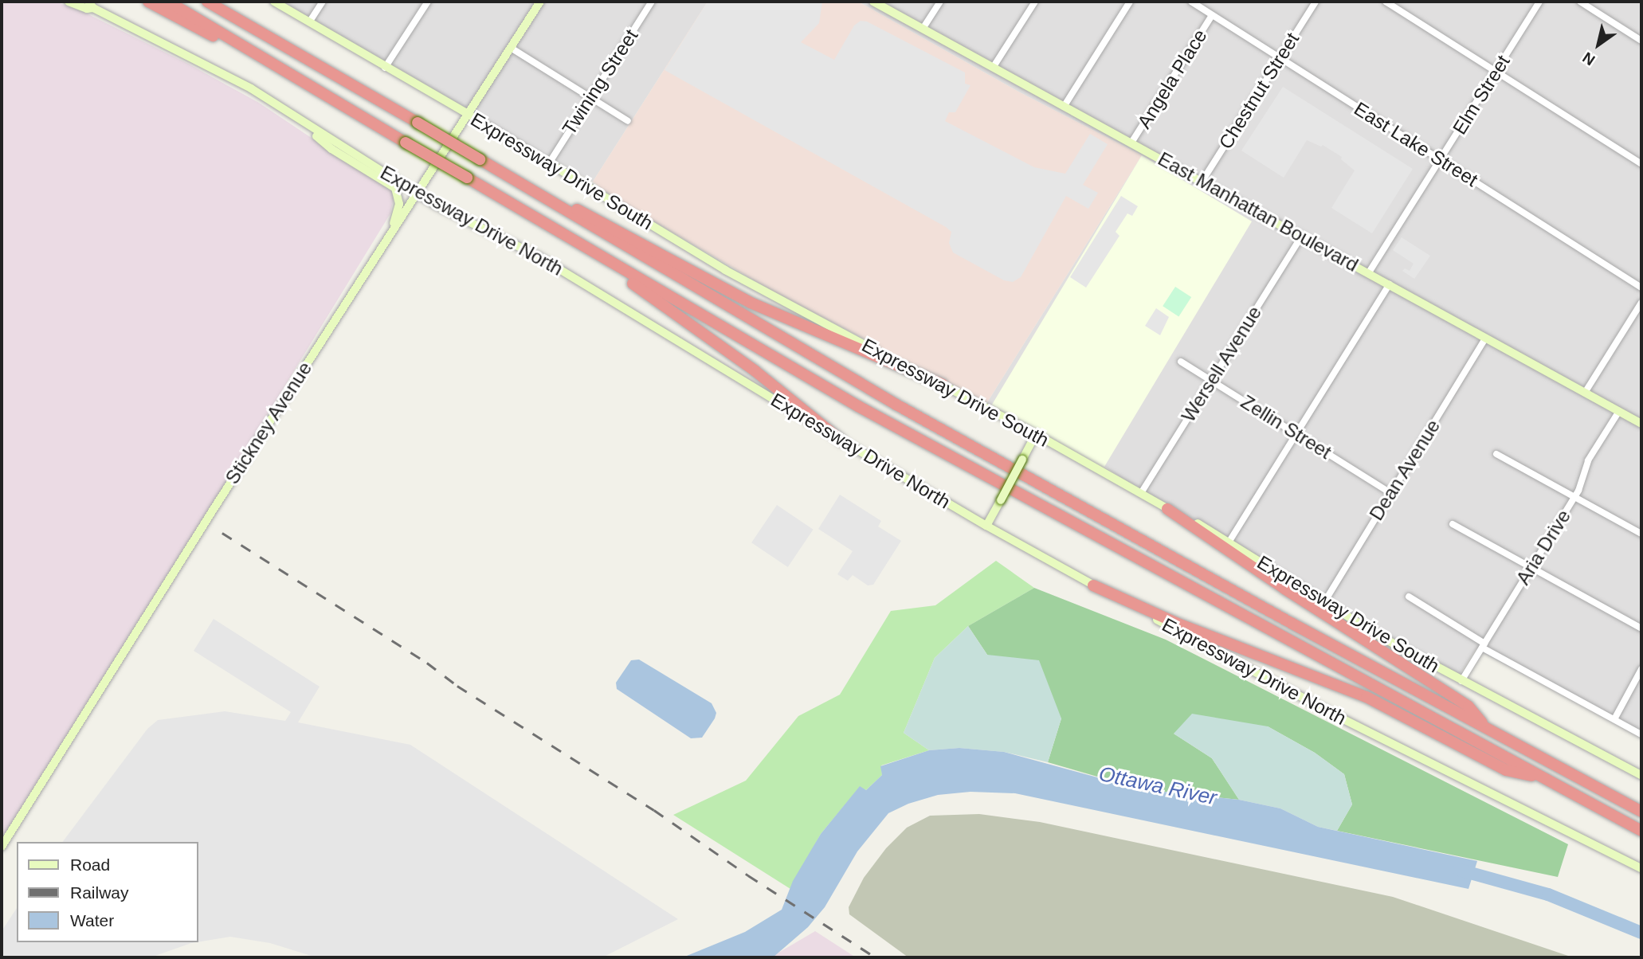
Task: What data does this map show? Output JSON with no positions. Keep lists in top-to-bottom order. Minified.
{"streets":{"main road":["Expressway Drive South","East Manhattan Boulevard","Expressway Drive North","Stickney Avenue"],"street":["Angela Place","Twining Street","Chestnut Street","Elm Street","East Lake Street","Wersell Avenue","Zellin Street","Dean Avenue","Aria Drive"]},"crossings":[["Angela Place","East Lake Street"],["Angela Place","East Manhattan Boulevard"],["Twining Street","Expressway Drive South"],["Chestnut Street","East Lake Street"],["Chestnut Street","East Manhattan Boulevard"],["Elm Street","East Lake Street"],["Elm Street","East Manhattan Boulevard"],["Expressway Drive South","Wersell Avenue"],["Expressway Drive South","Stickney Avenue"],["Expressway Drive South","Dean Avenue"],["Expressway Drive South","Aria Drive"],["East Manhattan Boulevard","Wersell Avenue"],["East Manhattan Boulevard","Dean Avenue"],["East Manhattan Boulevard","Aria Drive"],["Expressway Drive North","Stickney Avenue"],["Wersell Avenue","Zellin Street"],["Zellin Street","Dean Avenue"]],"water":["Ottawa River"],"legend":["Road","Railway","Water"],"north":"bottom left"}
